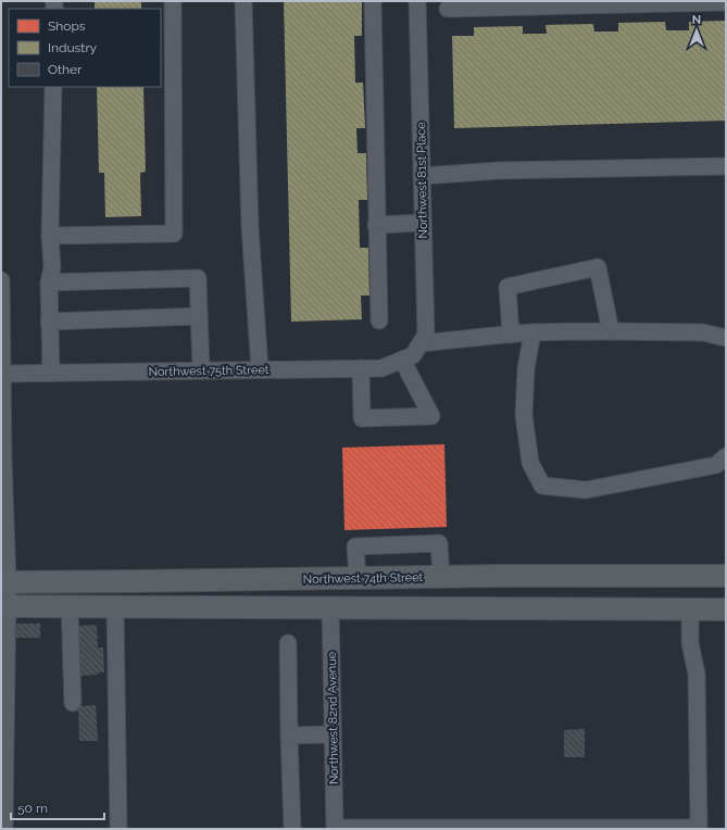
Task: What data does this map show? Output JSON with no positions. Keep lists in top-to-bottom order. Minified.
{"streets":{"main road":["Northwest 74th Street"],"street":["Northwest 81st Place","Northwest 75th Street","Northwest 82nd Avenue"]},"crossings":[["Northwest 81st Place","Northwest 75th Street"]],"legend":["Shops","Industry","Other"],"scale_bar":"50 m","north":"top"}
